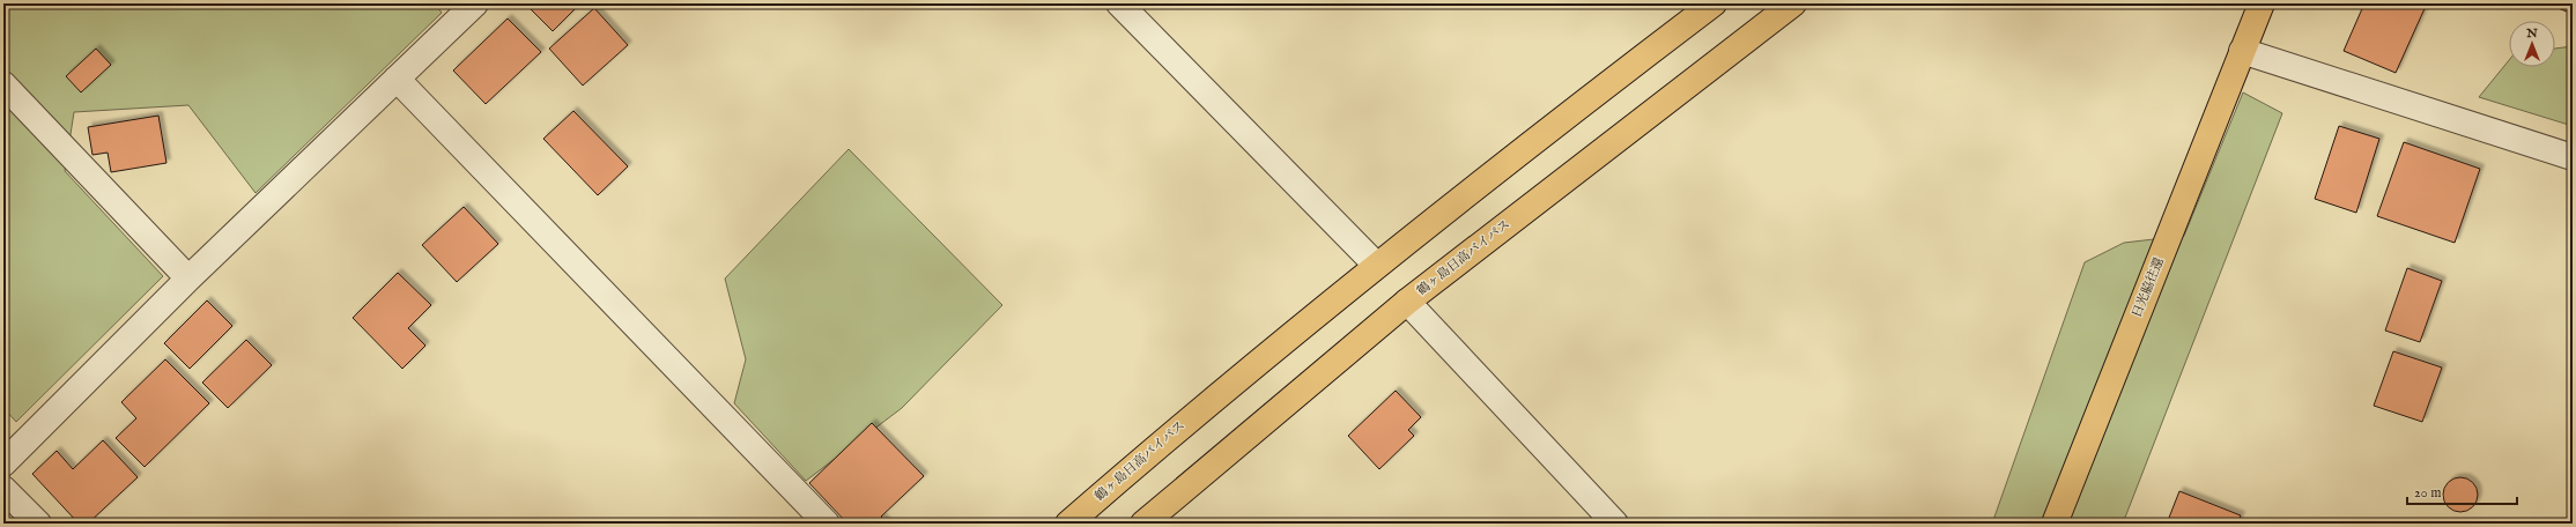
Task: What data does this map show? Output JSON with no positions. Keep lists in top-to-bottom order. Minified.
{"streets":{"highway":["鶴ヶ島日高バイパス","日光脇往還"]},"scale_bar":"20 m","north":"top"}
